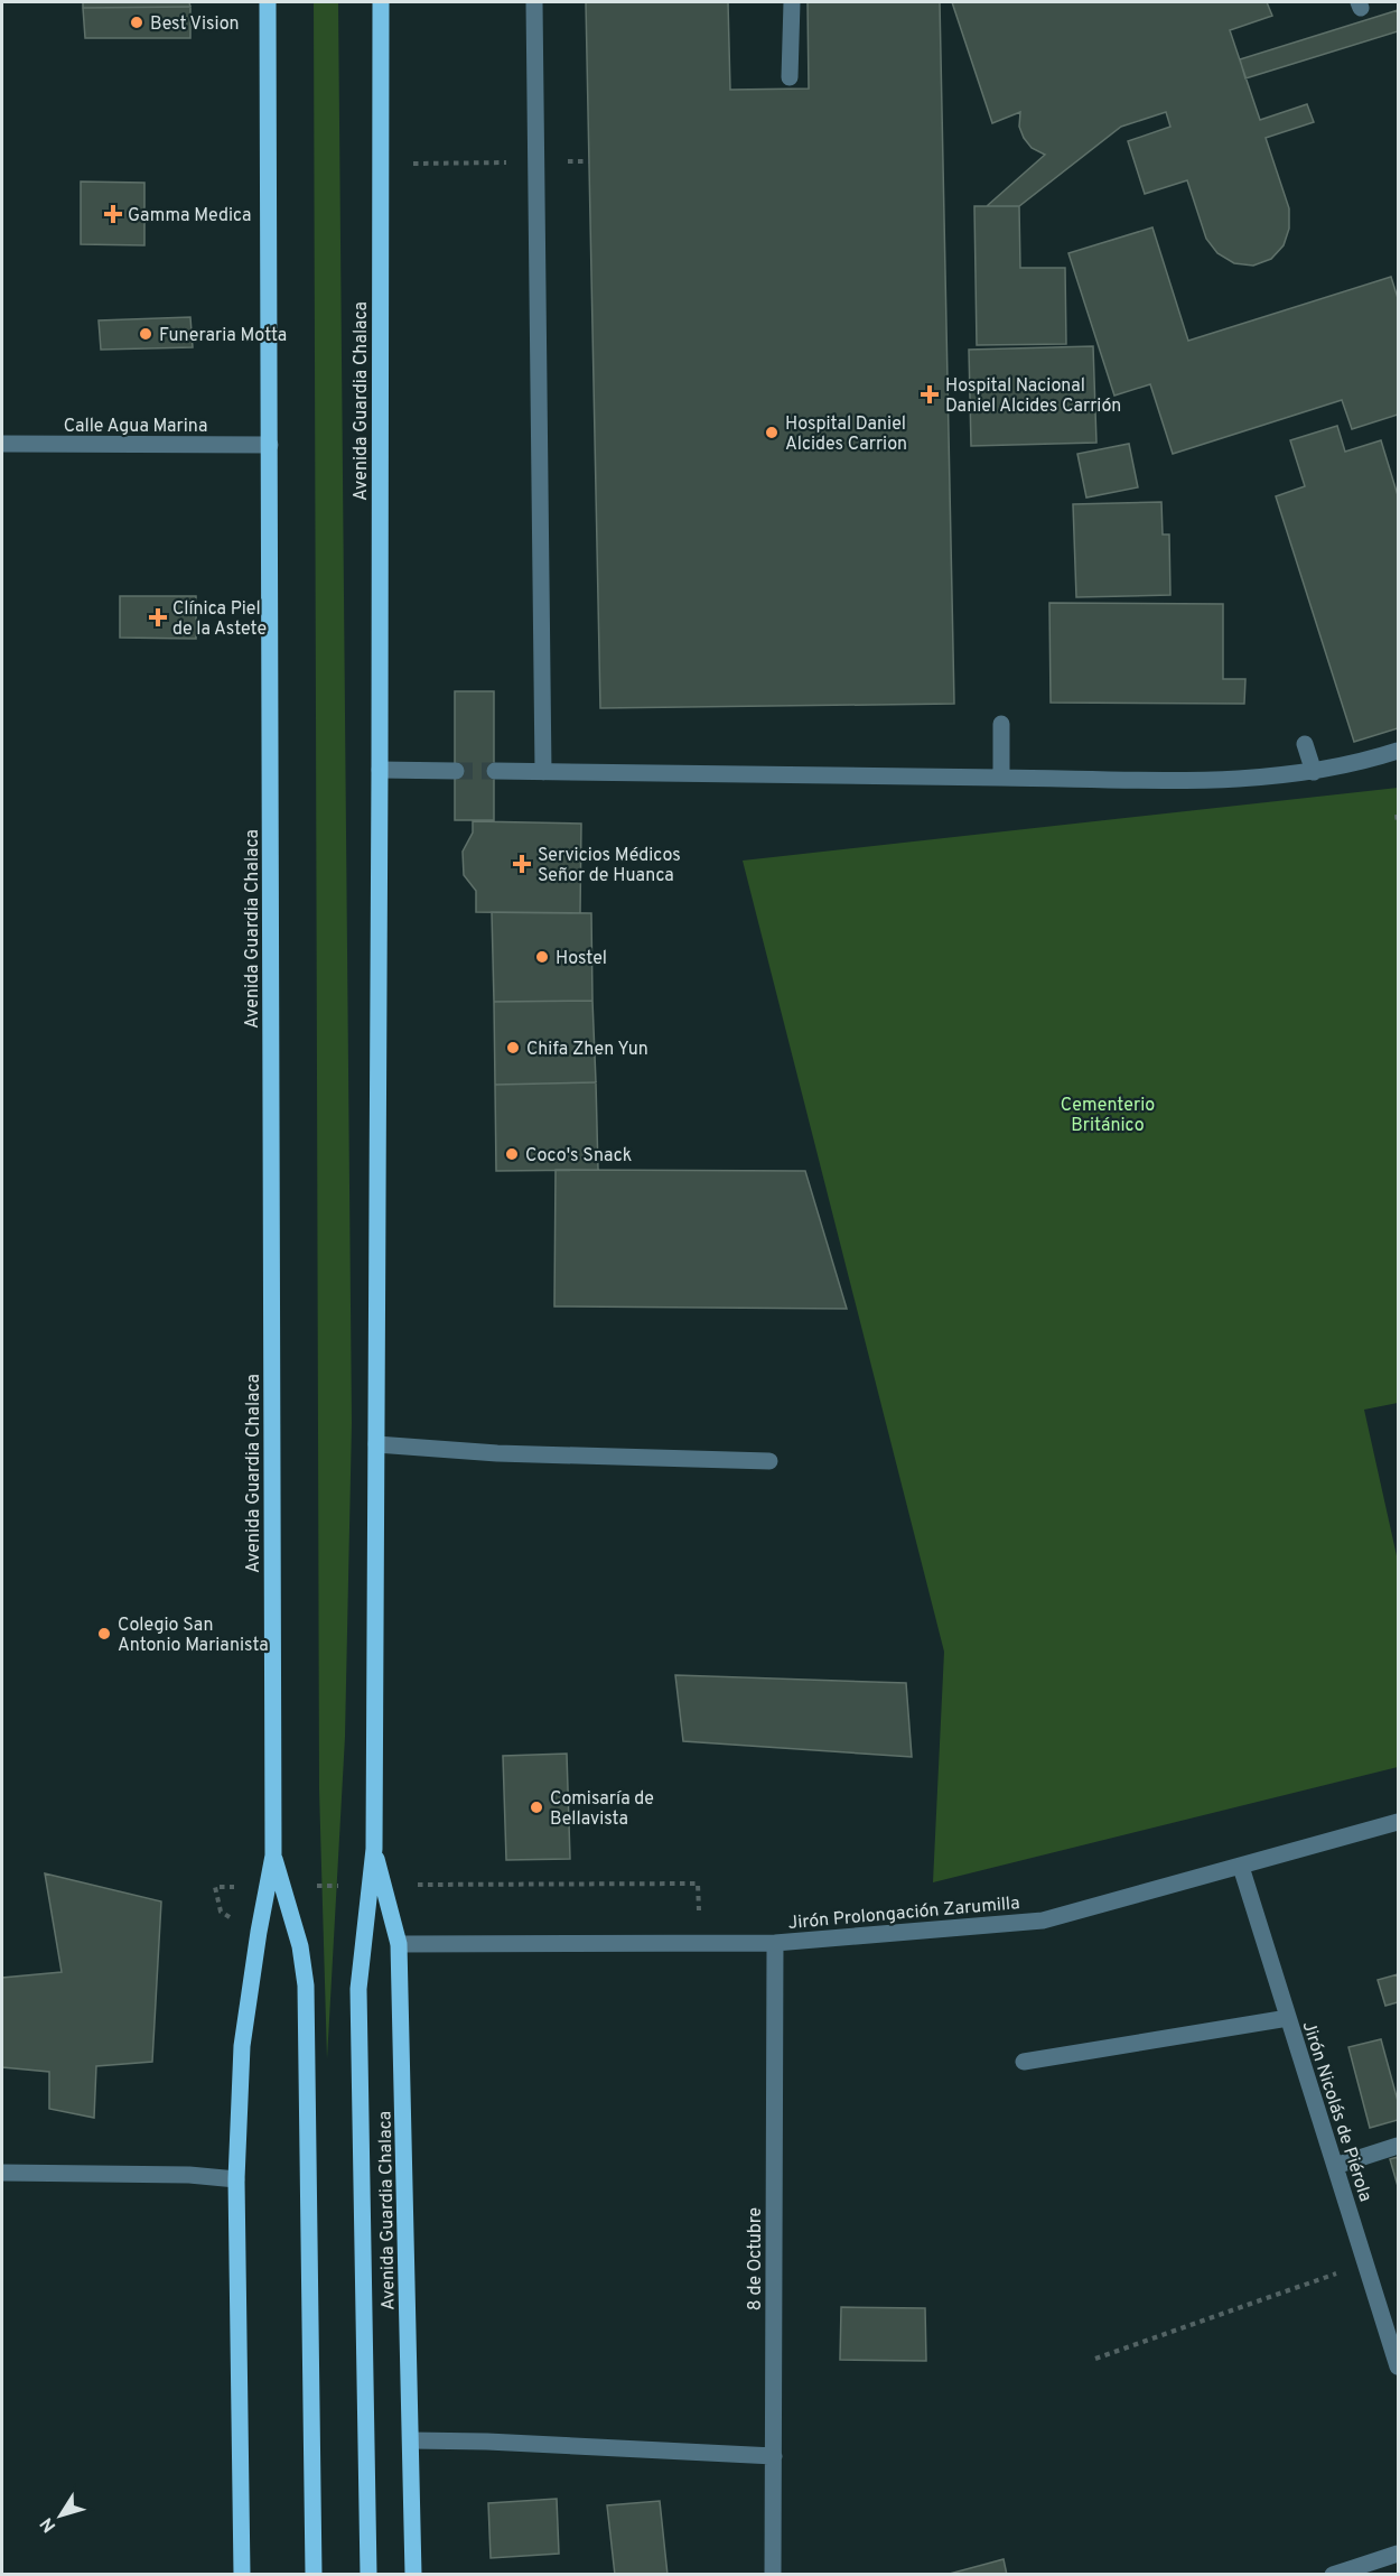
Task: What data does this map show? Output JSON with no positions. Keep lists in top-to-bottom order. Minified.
{"streets":{"main road":["Avenida Guardia Chalaca"],"street":["Calle Agua Marina","Jirón Prolongación Zarumilla","Jirón Nicolás de Piérola","8 de Octubre"]},"crossings":[["Avenida Guardia Chalaca","Calle Agua Marina"],["Avenida Guardia Chalaca","Jirón Prolongación Zarumilla"],["Jirón Prolongación Zarumilla","Jirón Nicolás de Piérola"],["Jirón Prolongación Zarumilla","8 de Octubre"]],"parks":["Cementerio Británico"],"places":{"other":["Best Vision","Funeraria Motta","Hospital Daniel Alcides Carrion","Hostel","Chifa Zhen Yun","Coco's Snack","Colegio San Antonio Marianista","Comisaría de Bellavista"],"health":["Gamma Medica","Hospital Nacional Daniel Alcides Carrión","Clínica Piel de la Astete","Servicios Médicos Señor de Huanca"]},"north":"bottom left"}
